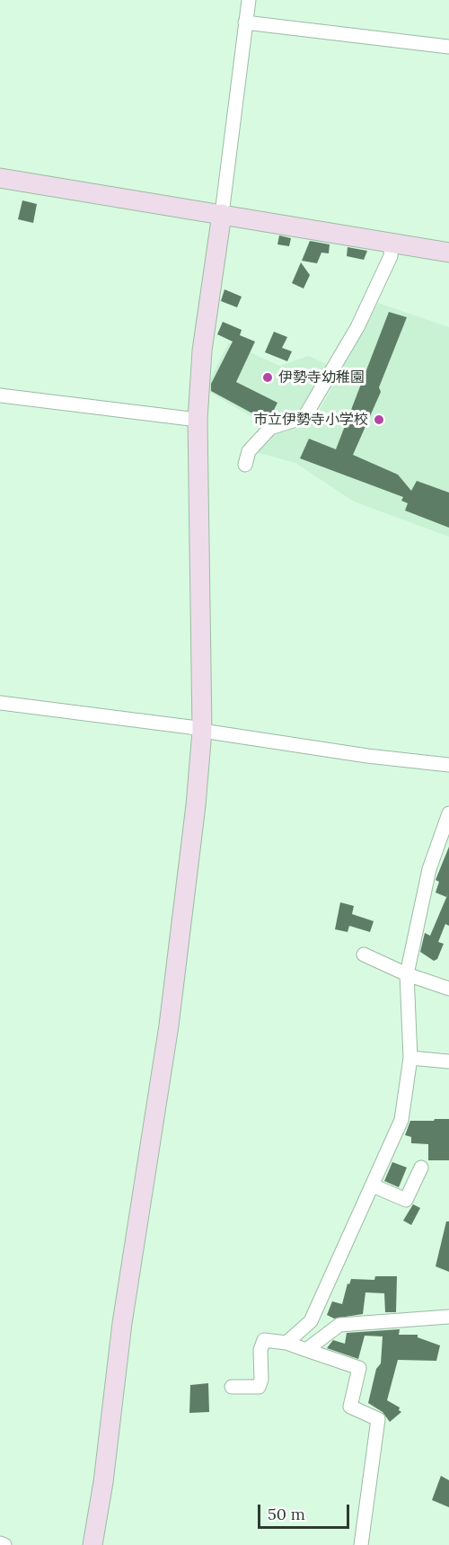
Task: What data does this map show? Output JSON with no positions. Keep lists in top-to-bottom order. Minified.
{"places":["伊勢寺幼稚園","市立伊勢寺小学校"],"scale_bar":"50 m"}
